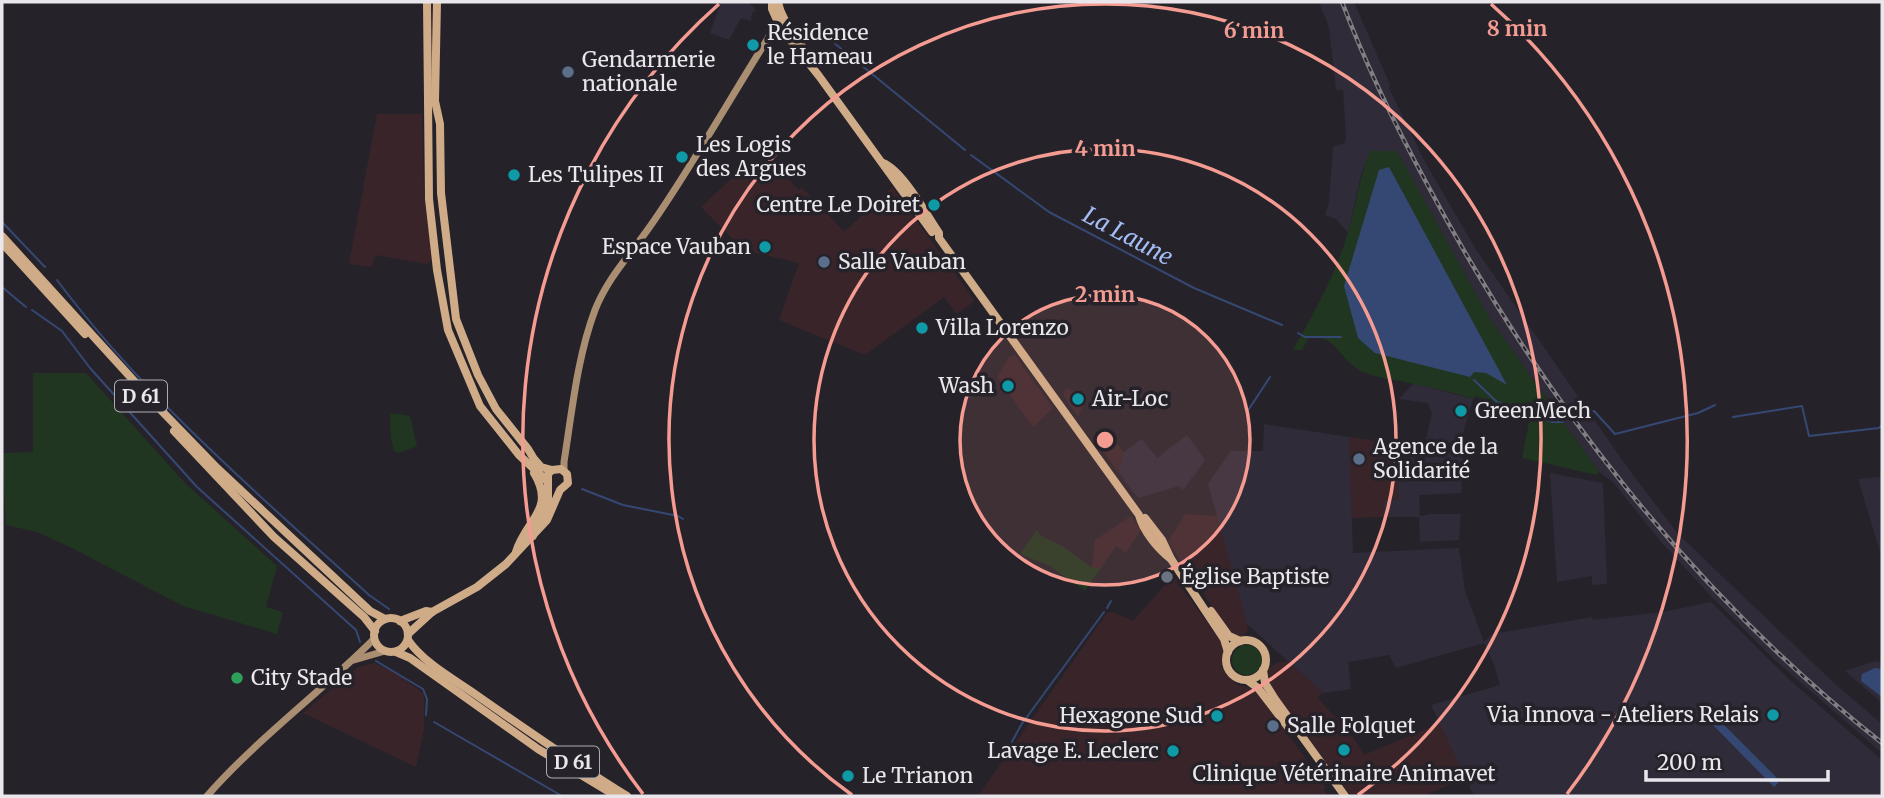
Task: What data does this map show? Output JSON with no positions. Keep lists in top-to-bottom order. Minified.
{"streets":{"main road":["D 61"]},"water":["La Laune"],"places":["Résidence le Hameau","Gendarmerie nationale","Les Logis des Argues","Les Tulipes II","Centre Le Doiret","Espace Vauban","Salle Vauban","Villa Lorenzo","Wash","Air-Loc","GreenMech","Agence de la Solidarité","Église Baptiste","City Stade","Via Innova - Ateliers Relais","Hexagone Sud","Salle Folquet","Clinique Vétérinaire Animavet","Lavage E. Leclerc","Le Trianon"],"scale_bar":"200 m","rings":["8 min","6 min","4 min","2 min"]}
